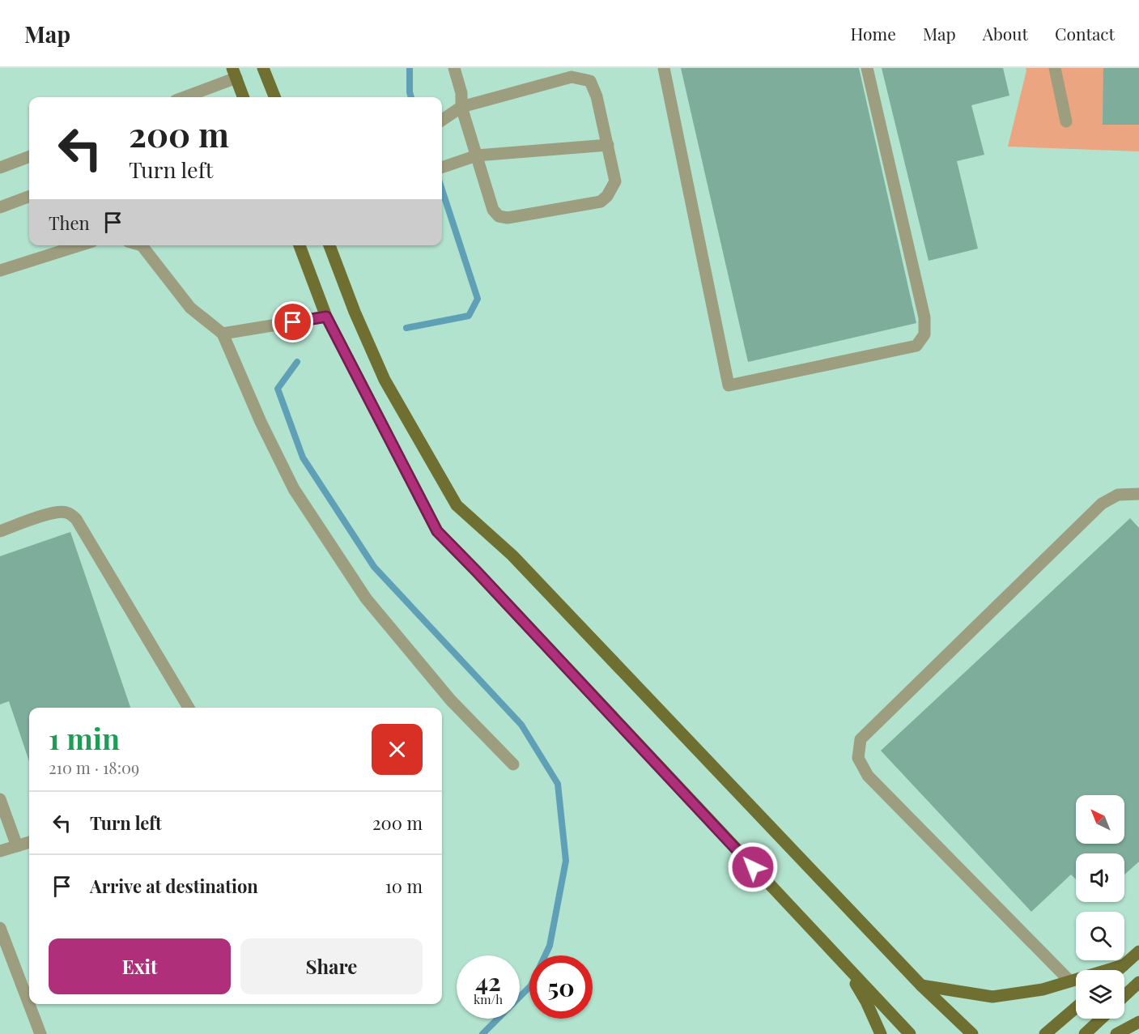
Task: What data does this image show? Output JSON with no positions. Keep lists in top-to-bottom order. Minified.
{"north":"top left","page":{"header":"Map","nav":["Home","Map","About","Contact"],"turn":["200 m","Turn left"],"then":"Then","heading":["1 min","210 m · 18:09"],"list":[{"name":"Turn left","value":"200 m"},{"name":"Arrive at destination","value":"10 m"}],"buttons":["Exit","Share"],"speed":"42 km/h","limit":"50"}}
